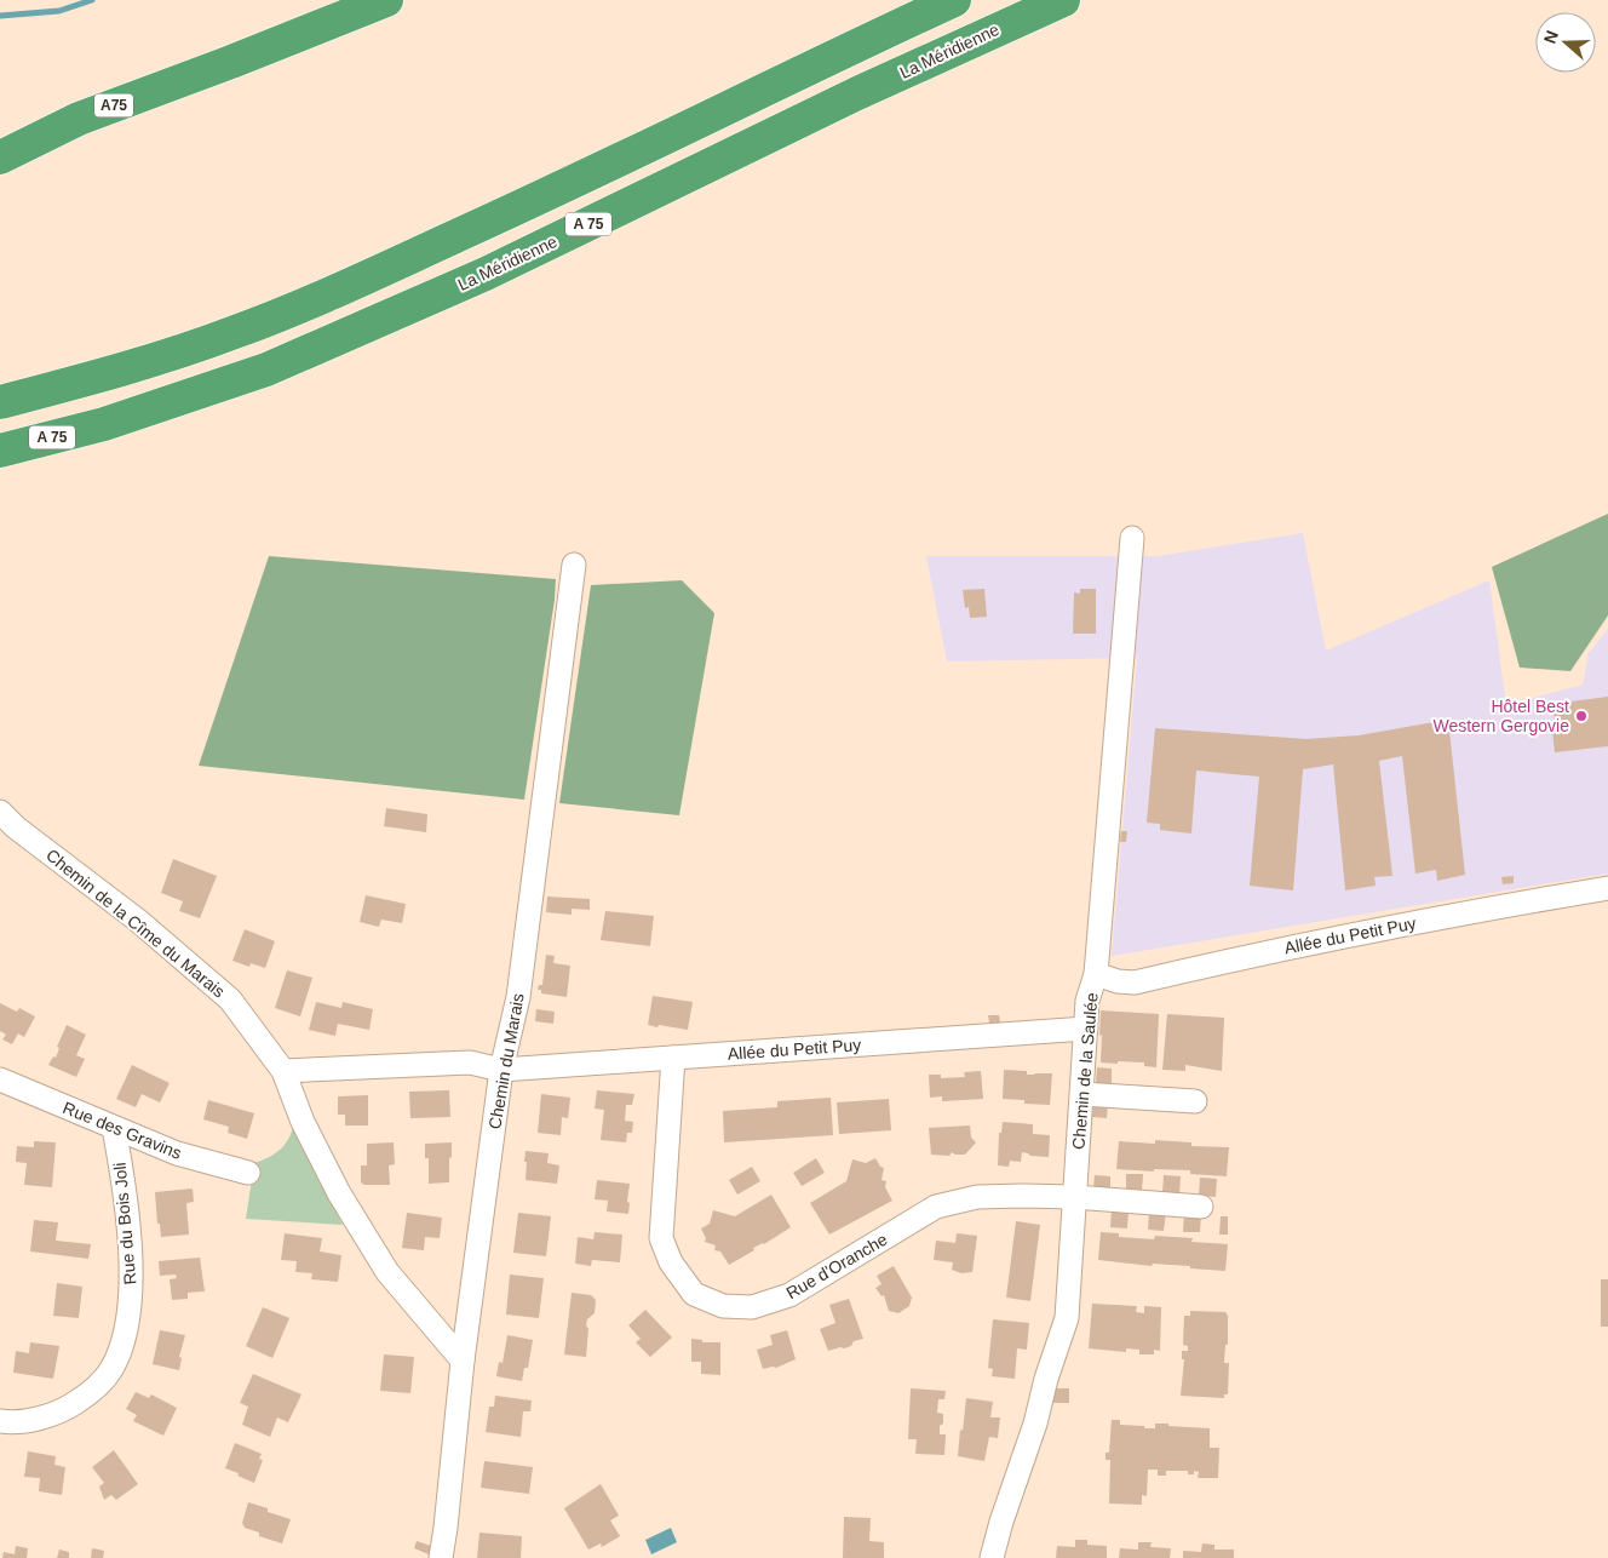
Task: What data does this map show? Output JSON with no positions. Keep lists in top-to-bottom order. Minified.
{"streets":{"highway":["La Méridienne","A75","A 75"],"street":["Chemin de la Cîme du Marais","Allée du Petit Puy","Chemin du Marais","Chemin de la Saulée","Rue des Gravins","Rue du Bois Joli","Rue d'Oranche"]},"crossings":[["Chemin de la Cîme du Marais","Chemin du Marais"],["Allée du Petit Puy","Chemin du Marais"],["Allée du Petit Puy","Chemin de la Saulée"],["Allée du Petit Puy","Rue d'Oranche"],["Chemin de la Saulée","Rue d'Oranche"],["Rue des Gravins","Rue du Bois Joli"]],"places":["Hôtel Best Western Gergovie"],"north":"left"}
